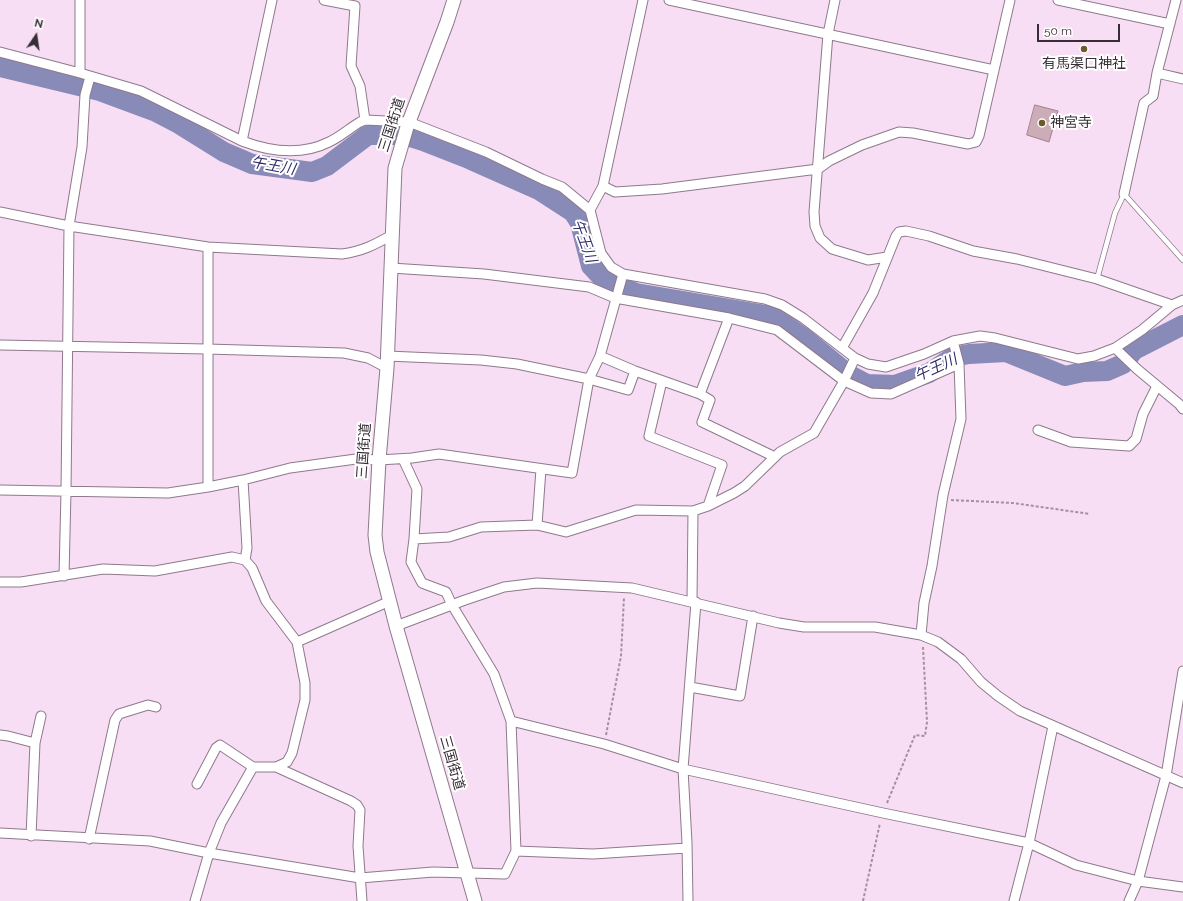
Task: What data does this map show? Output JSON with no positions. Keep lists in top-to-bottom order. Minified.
{"streets":{"street":["三国街道"]},"water":["午王川"],"places":["有馬渠口神社","神宮寺"],"scale_bar":"50 m","north":"top"}
